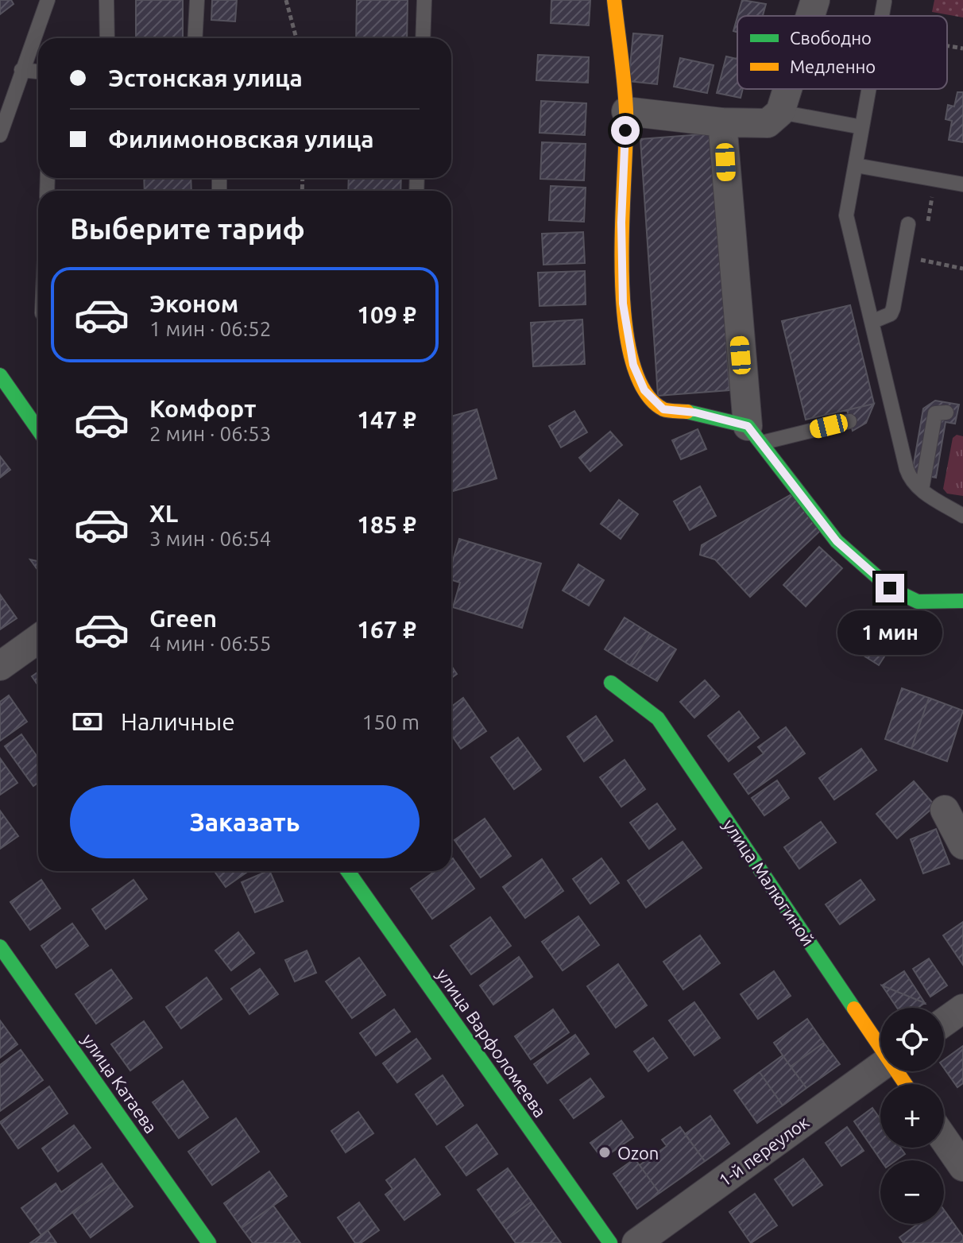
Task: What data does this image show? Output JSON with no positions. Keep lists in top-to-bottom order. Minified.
{"streets":{"street":["улица Малюгиной","улица Варфоломеева","улица Катаева","1-й переулок"]},"places":["Ozon"],"legend":["Свободно","Медленно"],"page":{"banner":["Эстонская улица","Филимоновская улица"],"heading":"Выберите тариф","list":[{"name":"Эконом","note":"1 мин · 06:52","value":"109 ₽"},{"name":"Комфорт","note":"2 мин · 06:53","value":"147 ₽"},{"name":"XL","note":"3 мин · 06:54","value":"185 ₽"},{"name":"Green","note":"4 мин · 06:55","value":"167 ₽"}],"bubble":"1 мин","pay":["Наличные","150 m"],"buttons":"Заказать","map_buttons":["+","−"]}}
